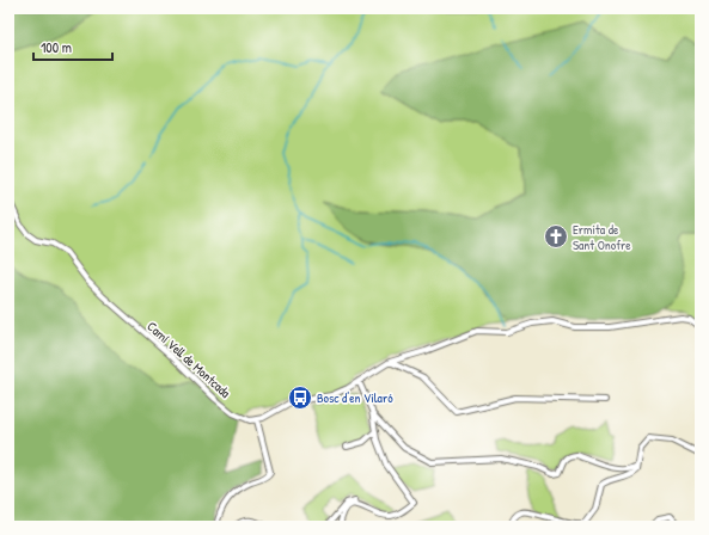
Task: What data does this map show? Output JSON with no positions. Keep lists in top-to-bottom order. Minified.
{"streets":{"street":["Camí Vell de Montcada"]},"places":{"church":["Ermita de Sant Onofre"],"bus stop":["Bosc d'en Vilaró"]},"scale_bar":"100 m"}
